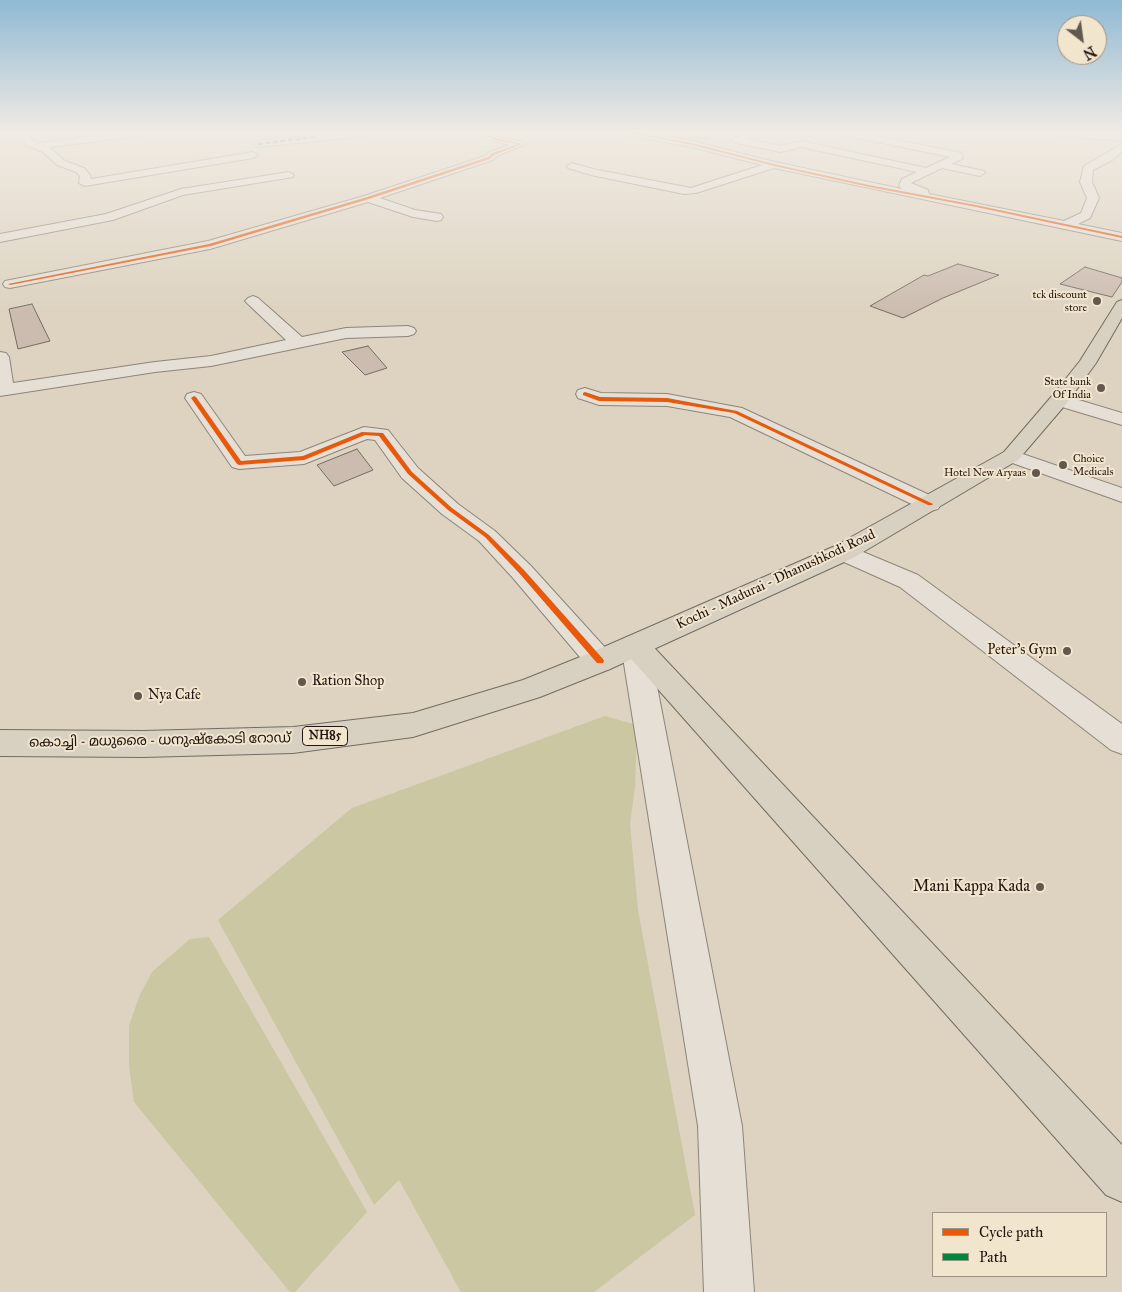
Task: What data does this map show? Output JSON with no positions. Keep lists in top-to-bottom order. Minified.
{"streets":{"main road":["Kochi - Madurai - Dhanushkodi Road","NH85","കൊച്ചി - മധുരൈ - ധനുഷ്‌കോടി റോഡ്"]},"crossings":[["Kochi - Madurai - Dhanushkodi Road","കൊച്ചി - മധുരൈ - ധനുഷ്‌കോടി റോഡ്"]],"places":["tck discount store","State bank Of India","Choice Medicals","Hotel New Aryaas","Peter's Gym","Ration Shop","Nya Cafe","Mani Kappa Kada"],"legend":["Cycle path","Path"],"north":"bottom right"}
